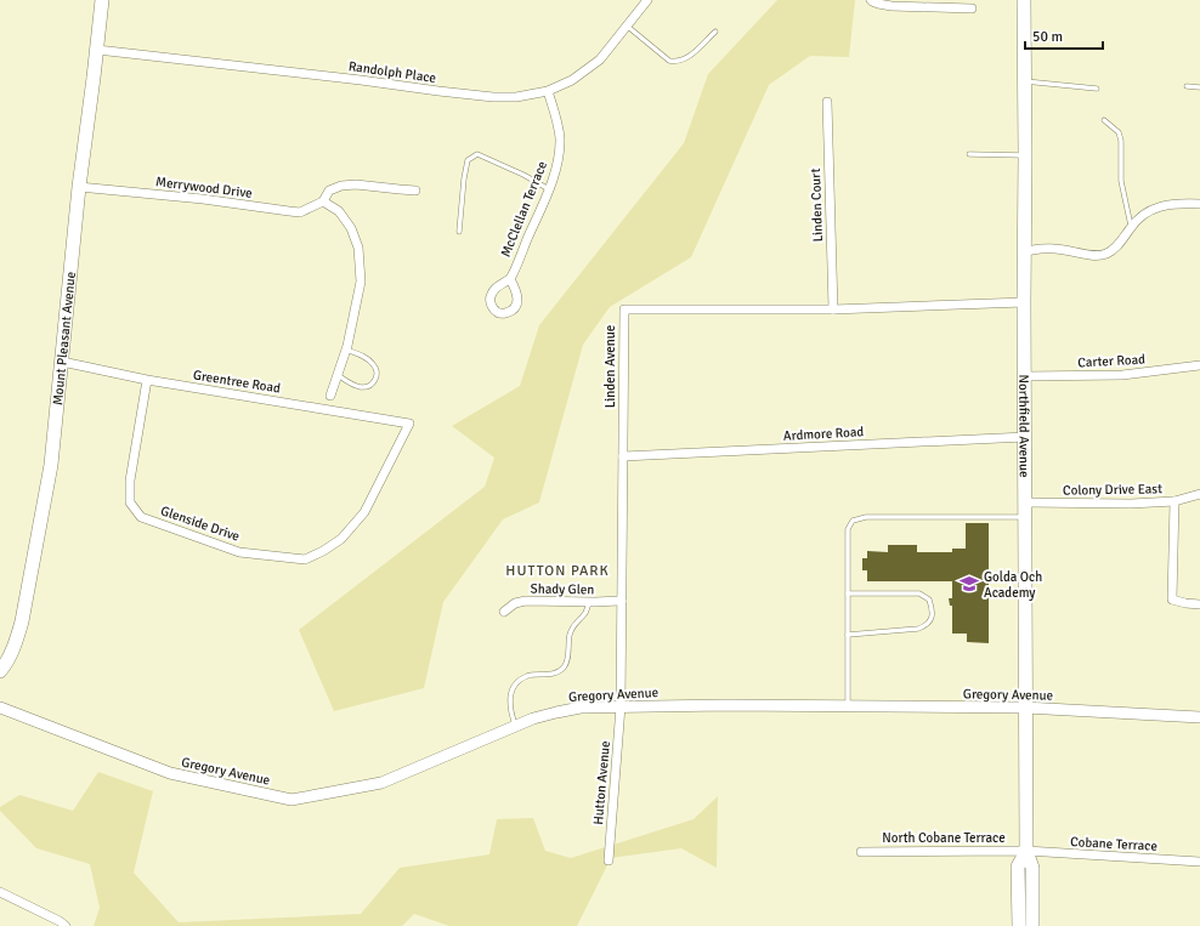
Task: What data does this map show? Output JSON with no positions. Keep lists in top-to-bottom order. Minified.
{"streets":{"main road":["Mount Pleasant Avenue","Northfield Avenue","Gregory Avenue"],"street":["Randolph Place","Merrywood Drive","Linden Court","McClellan Terrace","Carter Road","Linden Avenue","Greentree Road","Ardmore Road","Colony Drive East","Glenside Drive","Shady Glen","Hutton Avenue","North Cobane Terrace","Cobane Terrace"]},"crossings":[["Randolph Place","McClellan Terrace"],["Randolph Place","Mount Pleasant Avenue"],["Merrywood Drive","Mount Pleasant Avenue"],["Linden Court","Linden Avenue"],["Mount Pleasant Avenue","Greentree Road"],["Carter Road","Northfield Avenue"],["Linden Avenue","Northfield Avenue"],["Linden Avenue","Ardmore Road"],["Linden Avenue","Shady Glen"],["Linden Avenue","Gregory Avenue"],["Linden Avenue","Hutton Avenue"],["Greentree Road","Glenside Drive"],["Northfield Avenue","Ardmore Road"],["Northfield Avenue","Colony Drive East"],["Northfield Avenue","Gregory Avenue"],["Northfield Avenue","North Cobane Terrace"],["Northfield Avenue","Cobane Terrace"],["Gregory Avenue","Hutton Avenue"],["North Cobane Terrace","Cobane Terrace"]],"districts":["HUTTON PARK"],"places":{"school or university":["Golda Och Academy"]},"scale_bar":"50 m"}
